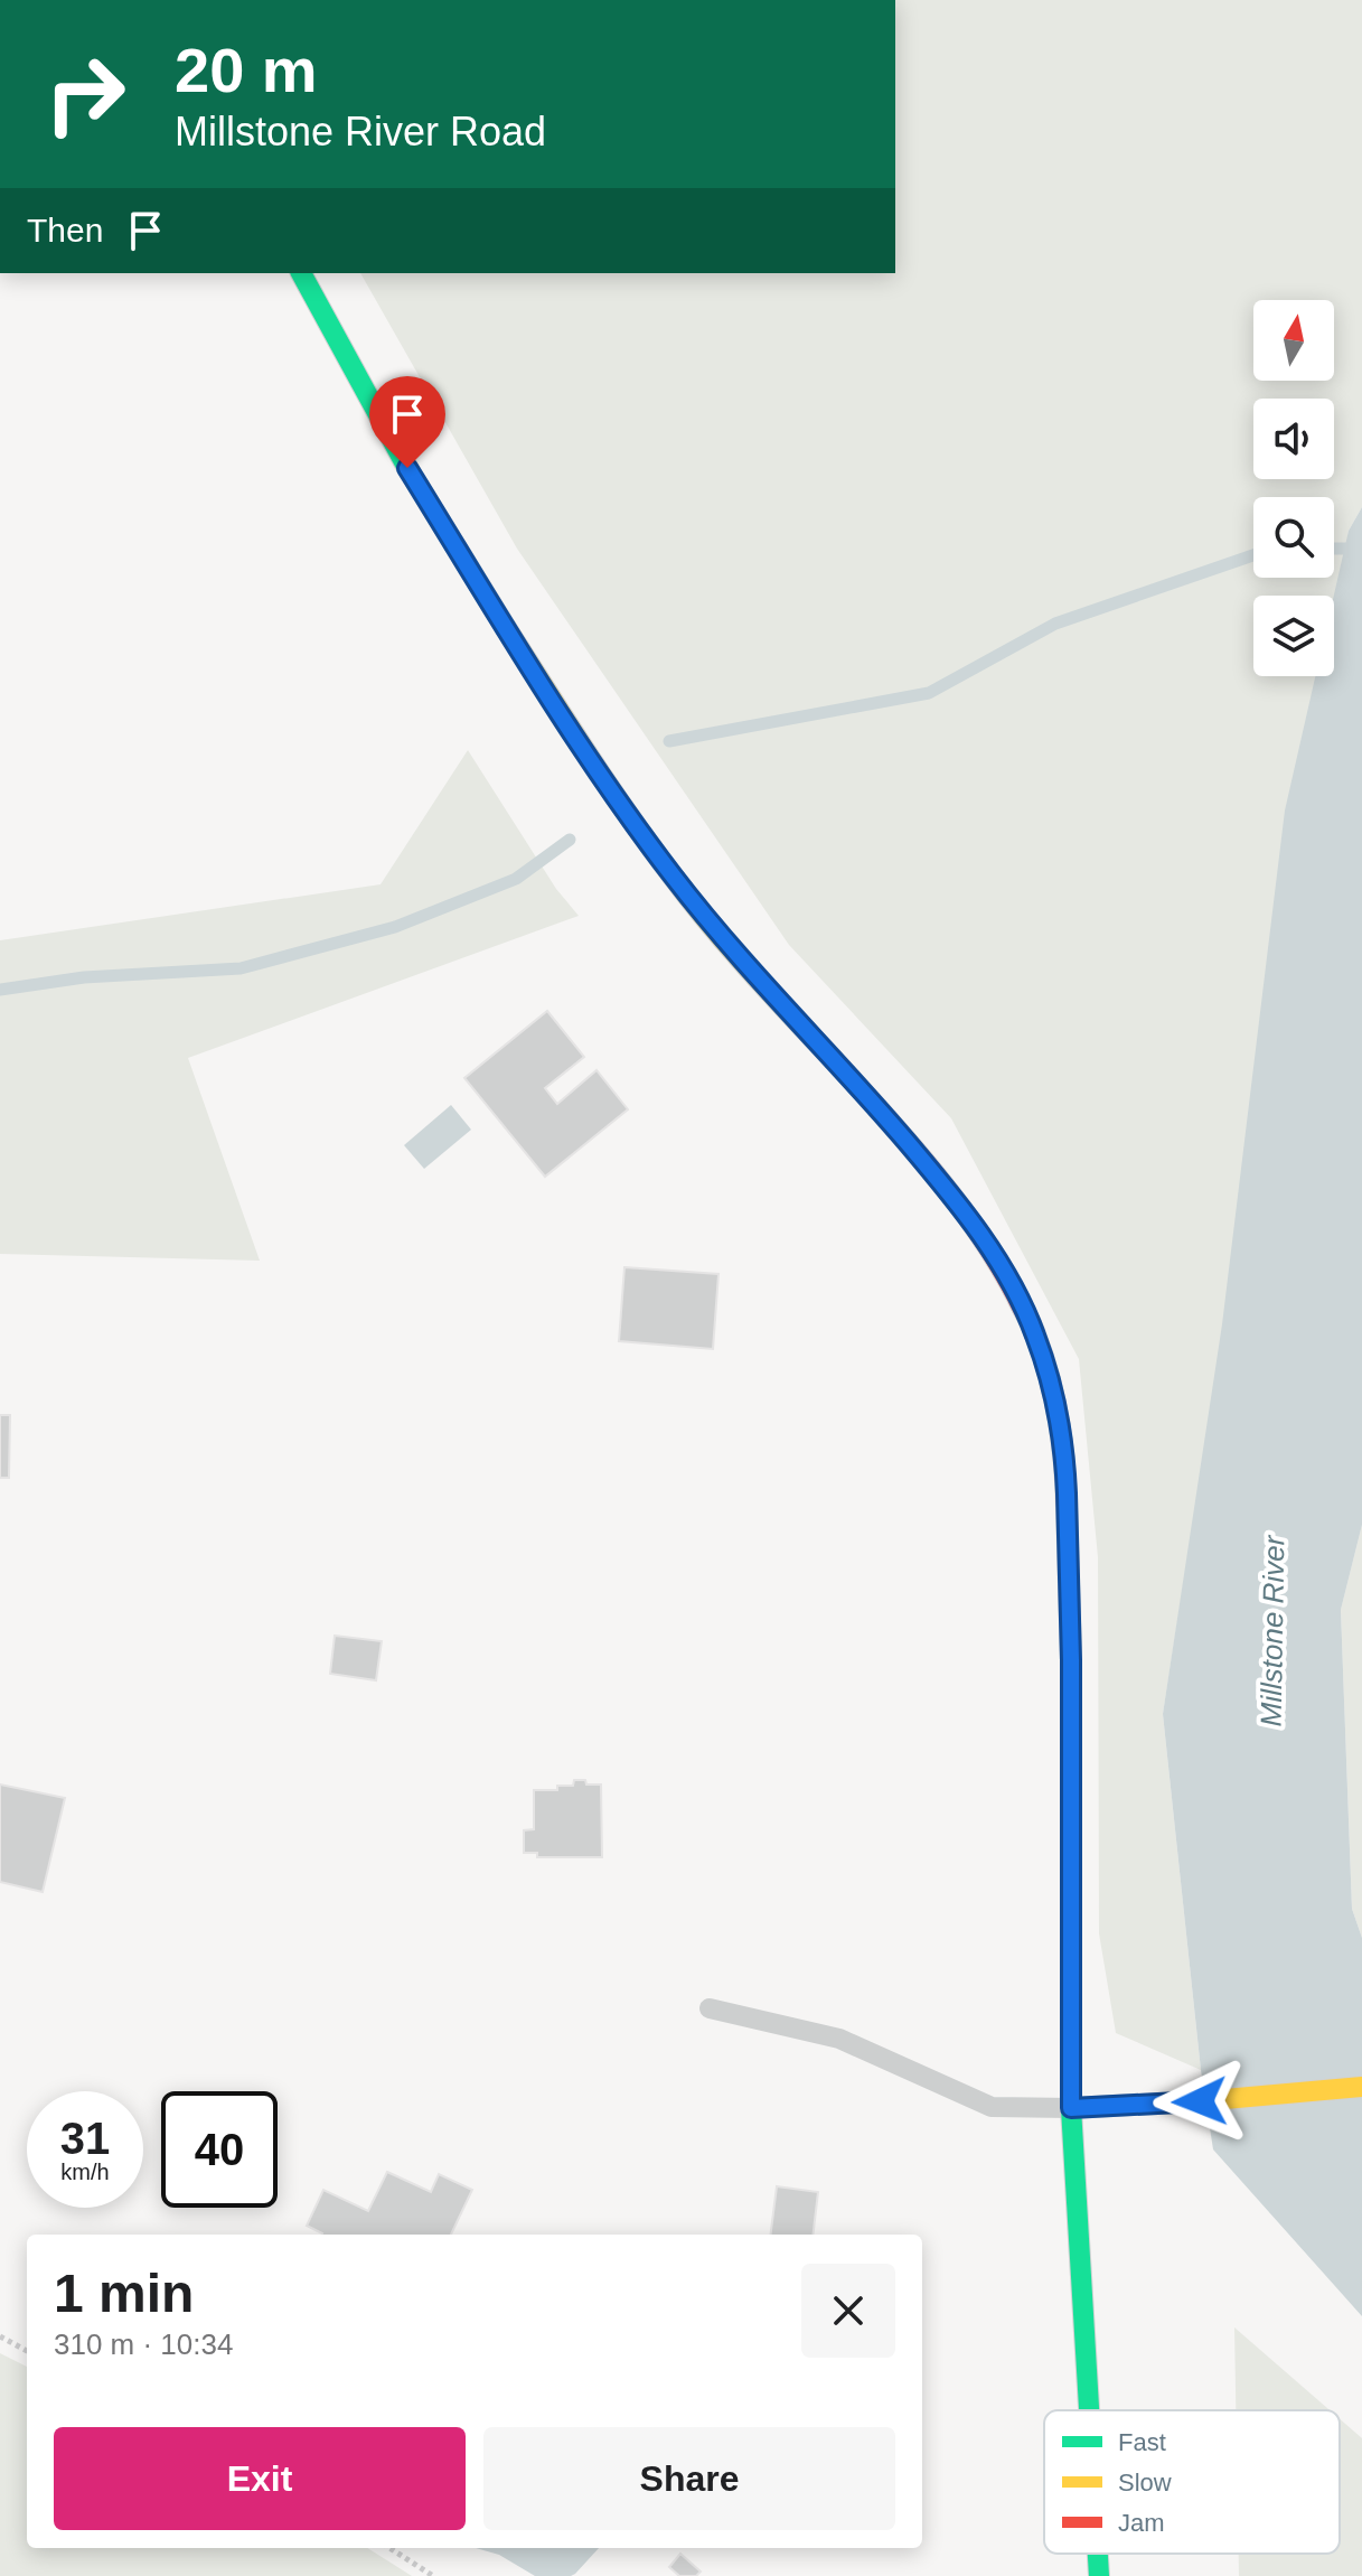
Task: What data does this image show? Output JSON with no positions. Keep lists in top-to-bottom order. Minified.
{"water":["Millstone River"],"legend":["Fast","Slow","Jam"],"north":"top","page":{"turn":["20 m","Millstone River Road"],"then":"Then","speed":"31 km/h","limit":"40","heading":["1 min","310 m · 10:34"],"buttons":["Exit","Share"]}}
